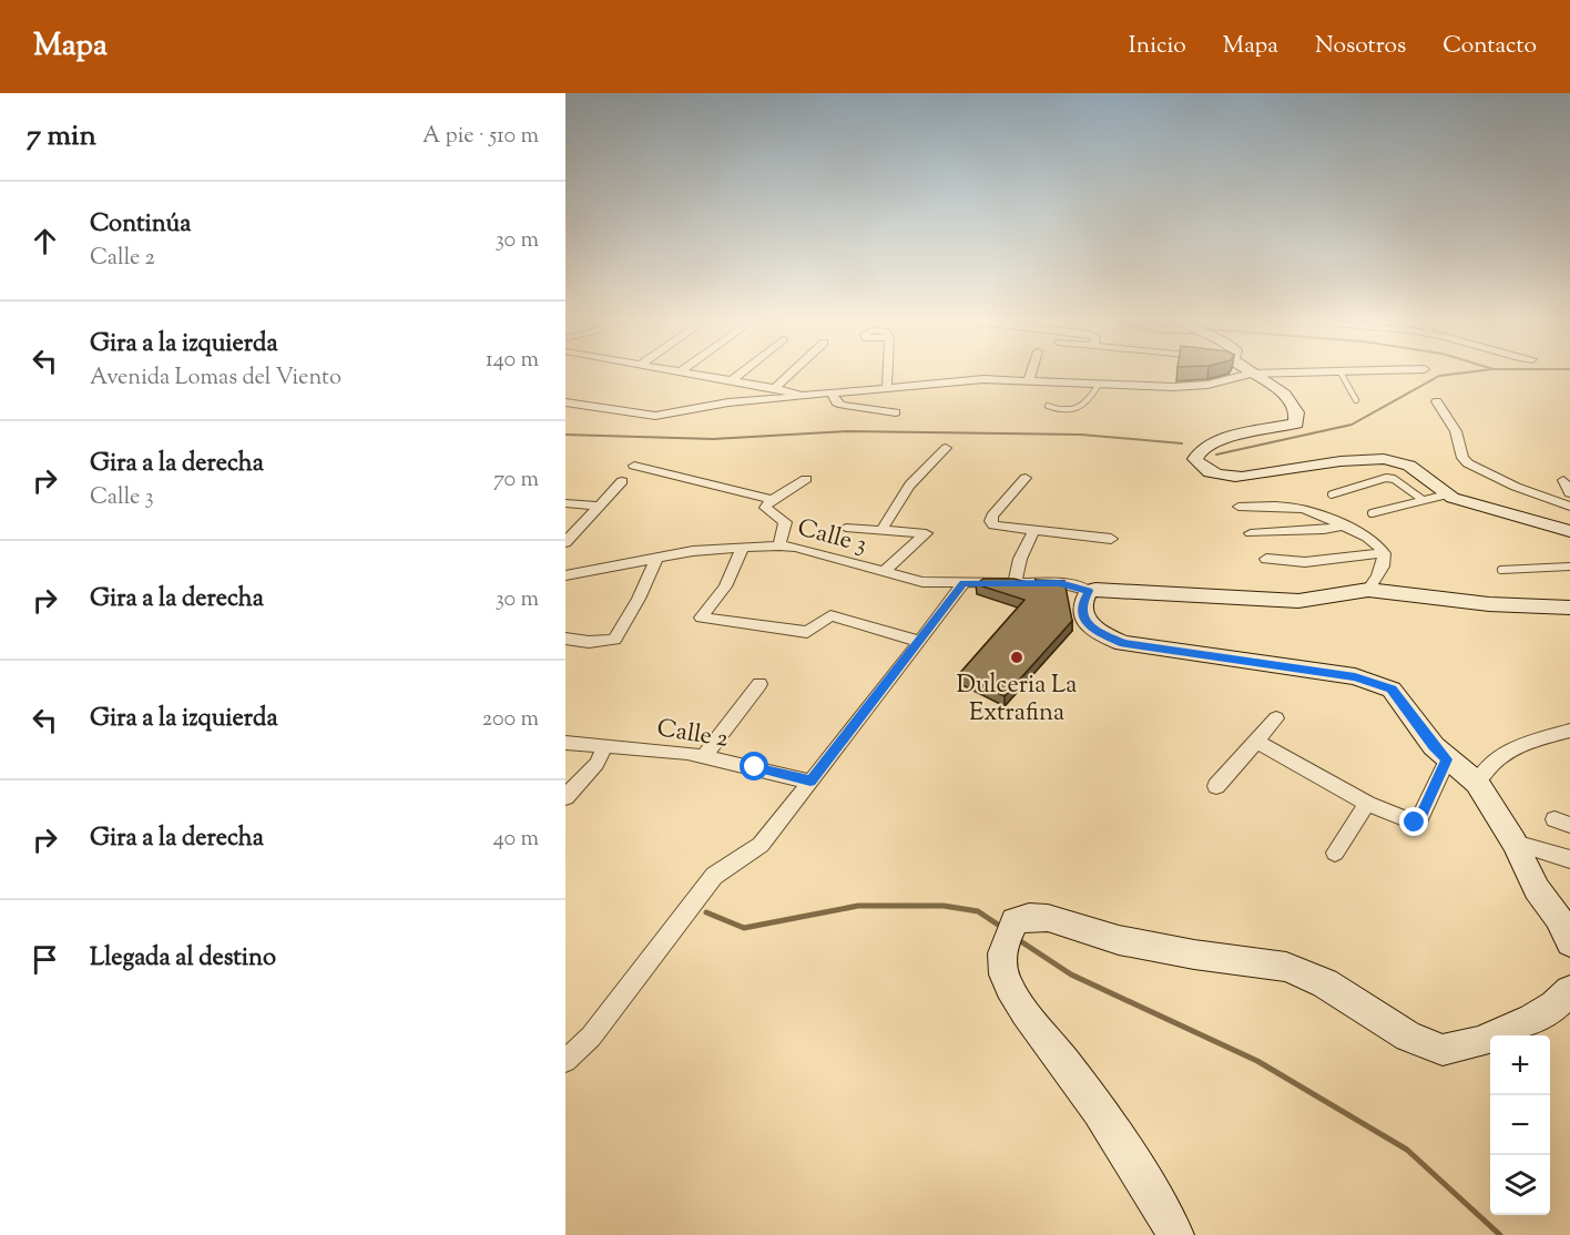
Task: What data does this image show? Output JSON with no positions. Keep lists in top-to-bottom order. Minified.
{"streets":{"street":["Calle 3","Calle 2"]},"places":["Dulceria La Extrafina"],"page":{"header":"Mapa","nav":["Inicio","Mapa","Nosotros","Contacto"],"heading":["7 min","A pie · 510 m"],"list":[["Continúa","Calle 2","30 m"],["Gira a la izquierda","Avenida Lomas del Viento","140 m"],["Gira a la derecha","Calle 3","70 m"],["Gira a la derecha","30 m"],["Gira a la izquierda","200 m"],["Gira a la derecha","40 m"],"Llegada al destino"],"map_buttons":["+","−"]}}
